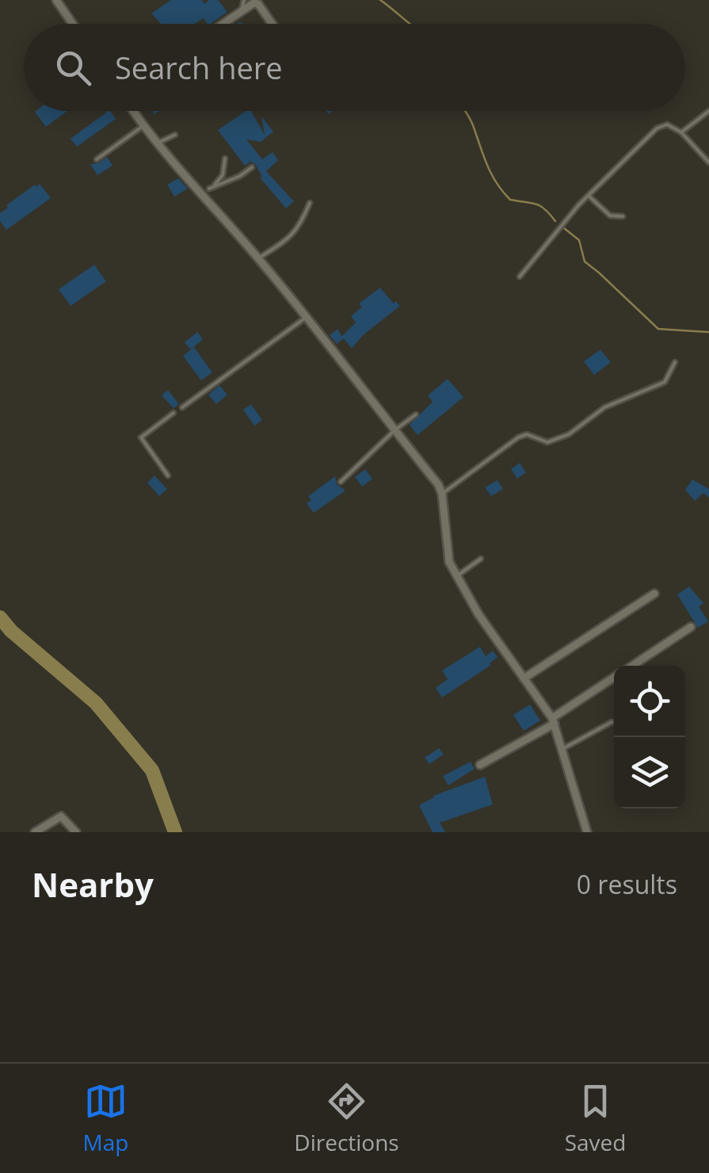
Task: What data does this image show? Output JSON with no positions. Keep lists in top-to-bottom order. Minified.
{"page":{"search":"Search here","heading":["Nearby","0 results"],"nav":["Map","Directions","Saved"]}}
